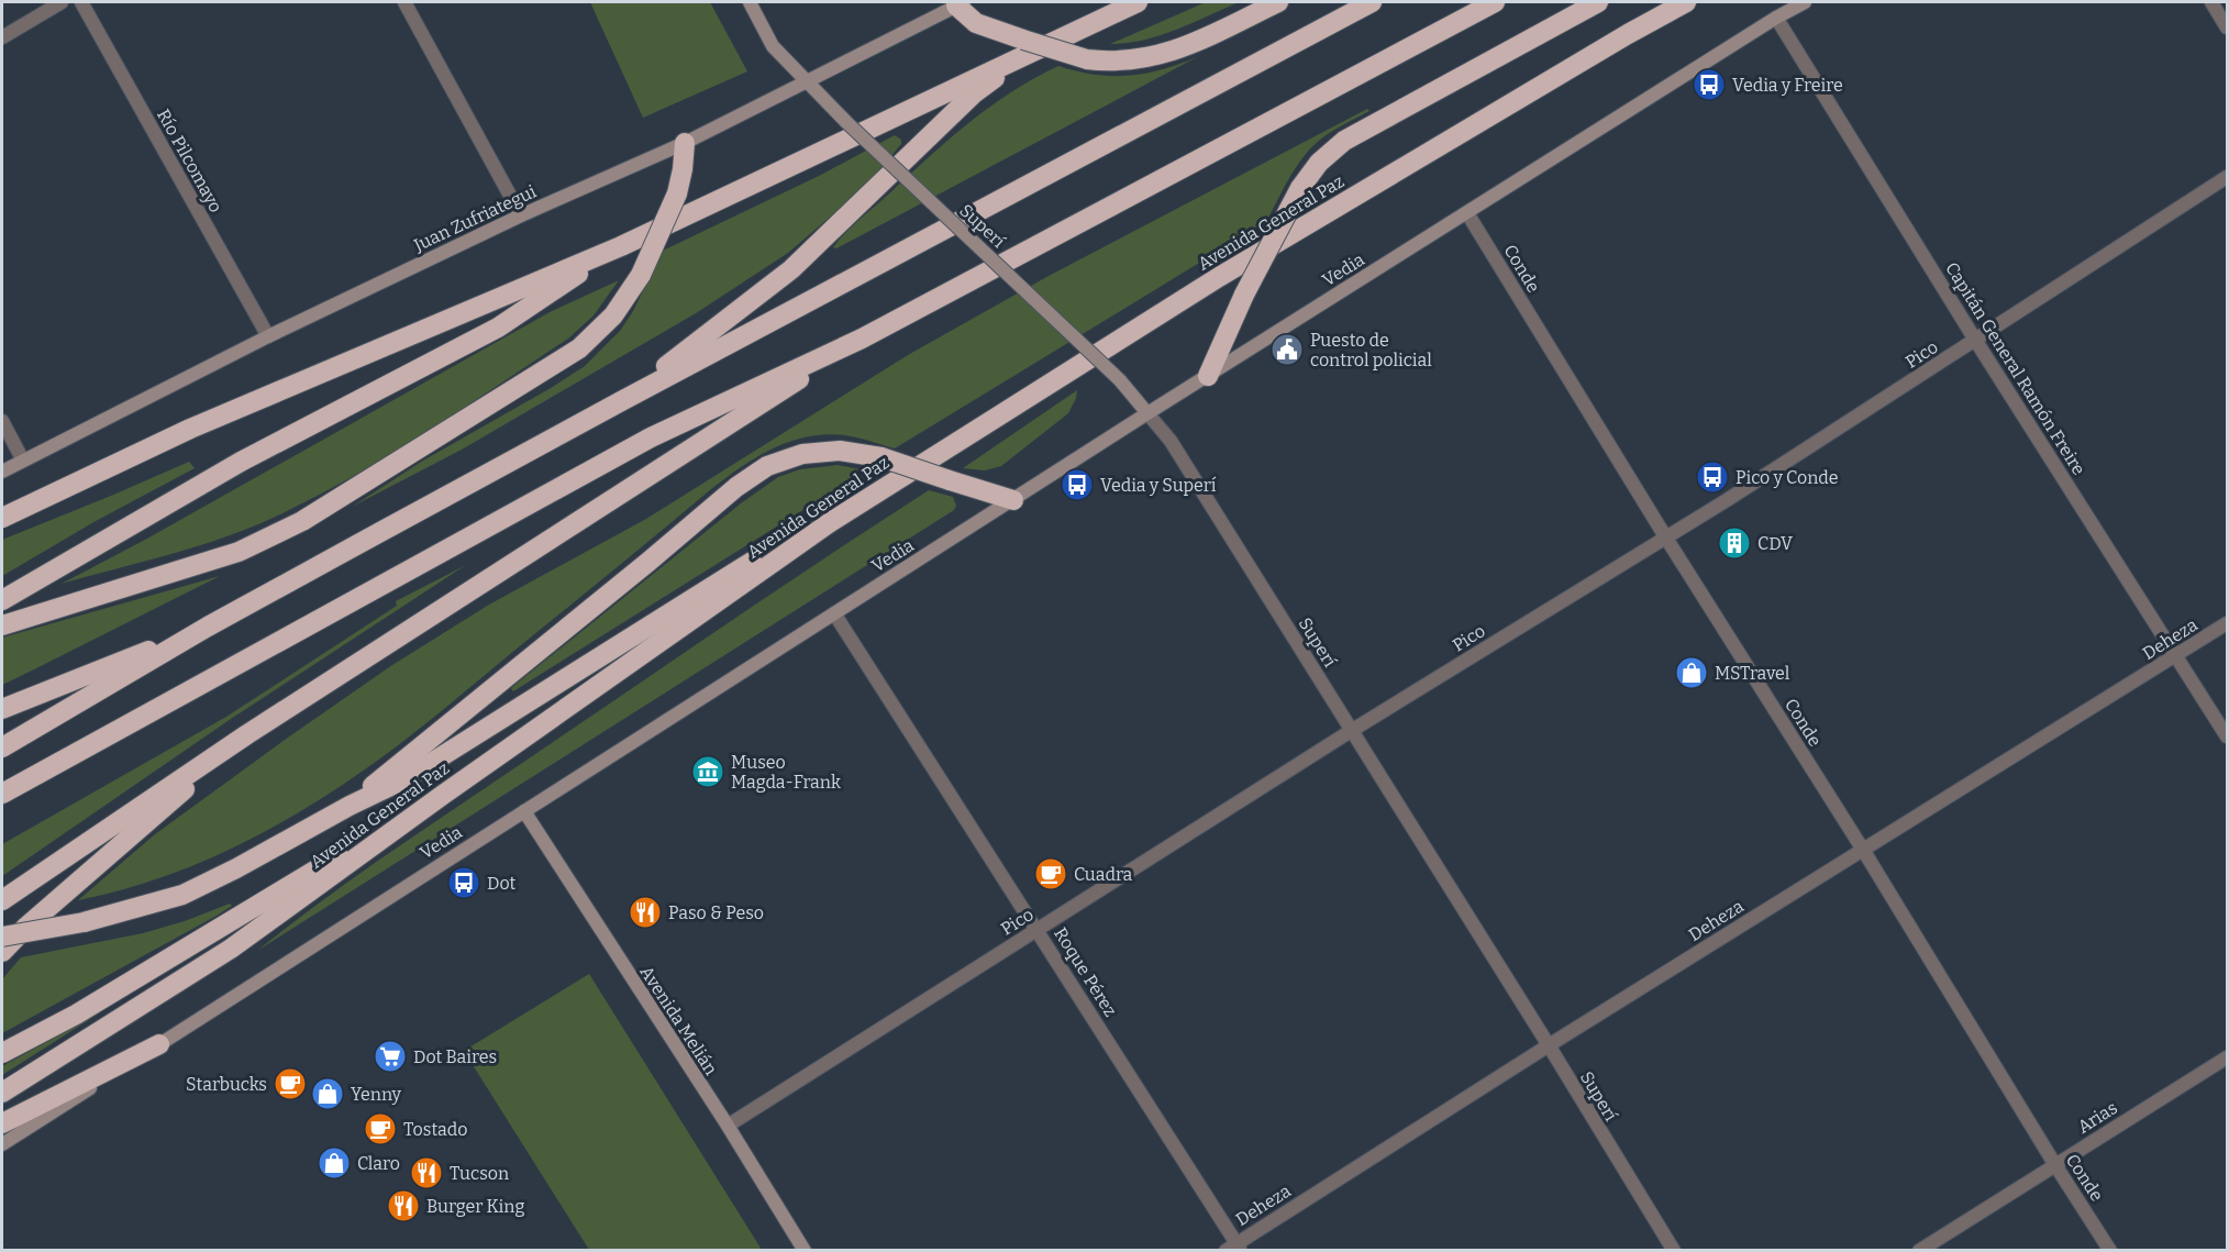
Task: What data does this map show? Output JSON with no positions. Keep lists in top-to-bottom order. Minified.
{"streets":{"highway":["Avenida General Paz"],"street":["Río Pilcomayo","Juan Zufriategui","Superí","Conde","Vedia","Pico","Capitán General Ramón Freire","Deheza","Roque Pérez","Avenida Melián","Arias"]},"crossings":[["Río Pilcomayo","Juan Zufriategui"],["Juan Zufriategui","Superí"],["Superí","Vedia"],["Superí","Pico"],["Superí","Deheza"],["Conde","Vedia"],["Conde","Pico"],["Conde","Deheza"],["Conde","Arias"],["Vedia","Capitán General Ramón Freire"],["Vedia","Roque Pérez"],["Vedia","Avenida Melián"],["Pico","Capitán General Ramón Freire"],["Pico","Roque Pérez"],["Pico","Avenida Melián"],["Capitán General Ramón Freire","Deheza"],["Deheza","Roque Pérez"]],"places":{"bus stop":["Vedia y Freire","Pico y Conde","Vedia y Superí","Dot"],"public building":["Puesto de control policial"],"building":["CDV"],"shop":["MSTravel","Yenny","Claro"],"museum":["Museo Magda-Frank"],"cafe":["Cuadra","Starbucks","Tostado"],"restaurant":["Paso & Peso","Tucson","Burger King"],"supermarket":["Dot Baires"]}}
